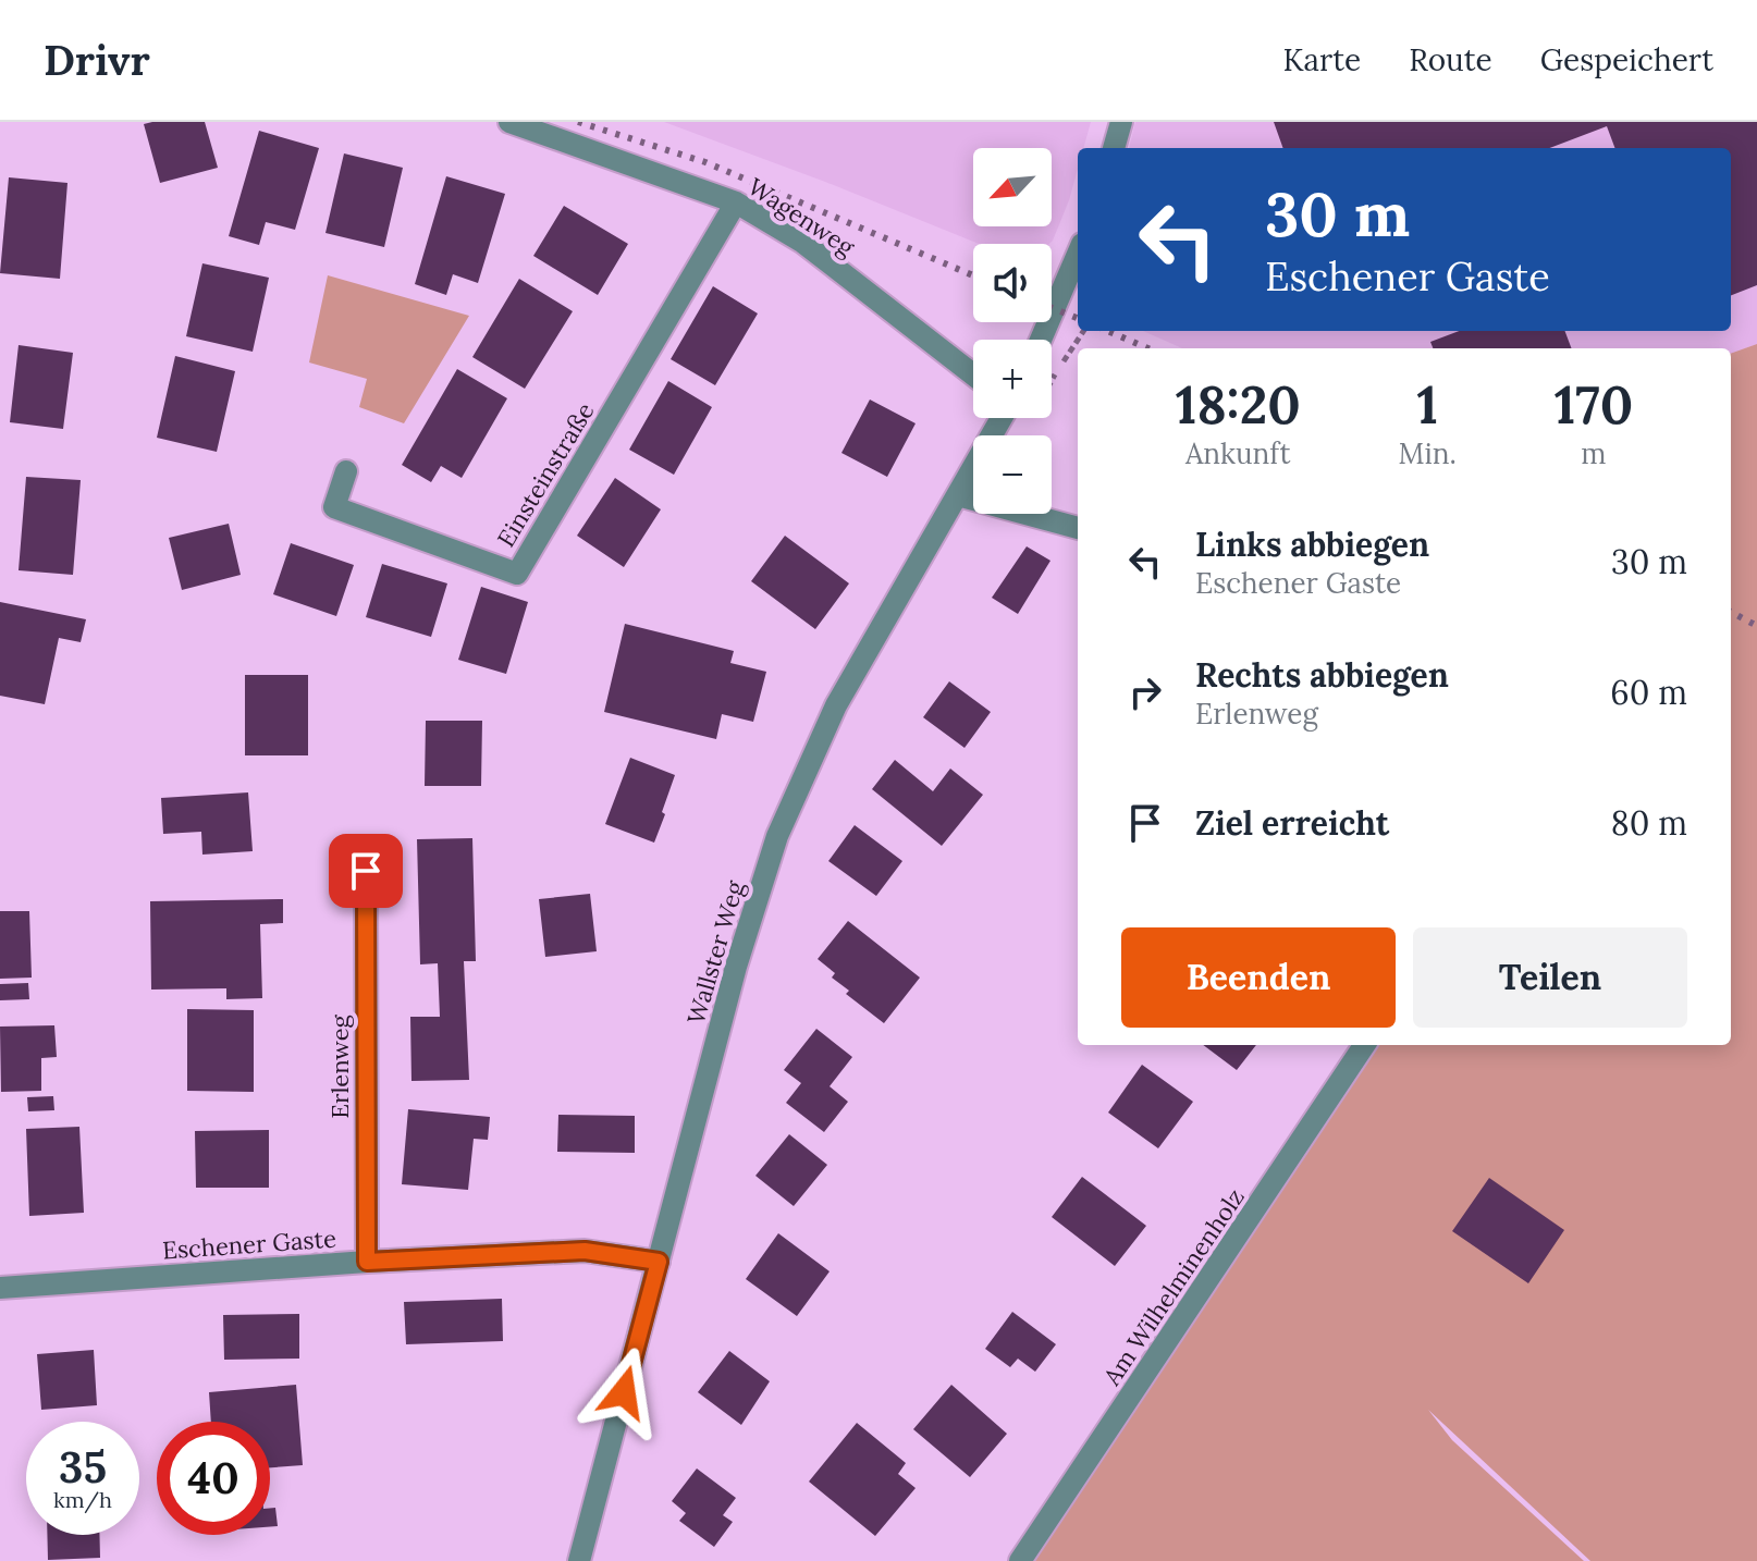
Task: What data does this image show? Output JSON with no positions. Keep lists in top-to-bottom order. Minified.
{"streets":{"street":["Wagenweg","Einsteinstraße","Wallster Weg","Erlenweg","Eschener Gaste","Am Wilhelminenholz"]},"crossings":[["Wagenweg","Einsteinstraße"],["Wallster Weg","Eschener Gaste"],["Erlenweg","Eschener Gaste"]],"north":"bottom left","page":{"header":"Drivr","nav":["Karte","Route","Gespeichert"],"map_buttons":["+","−"],"turn":["30 m","Eschener Gaste"],"eta":["18:20","Ankunft","1","Min.","170","m"],"list":[{"name":"Links abbiegen","note":"Eschener Gaste","value":"30 m"},{"name":"Rechts abbiegen","note":"Erlenweg","value":"60 m"},{"name":"Ziel erreicht","value":"80 m"}],"buttons":["Beenden","Teilen"],"speed":"35 km/h","limit":"40"}}
